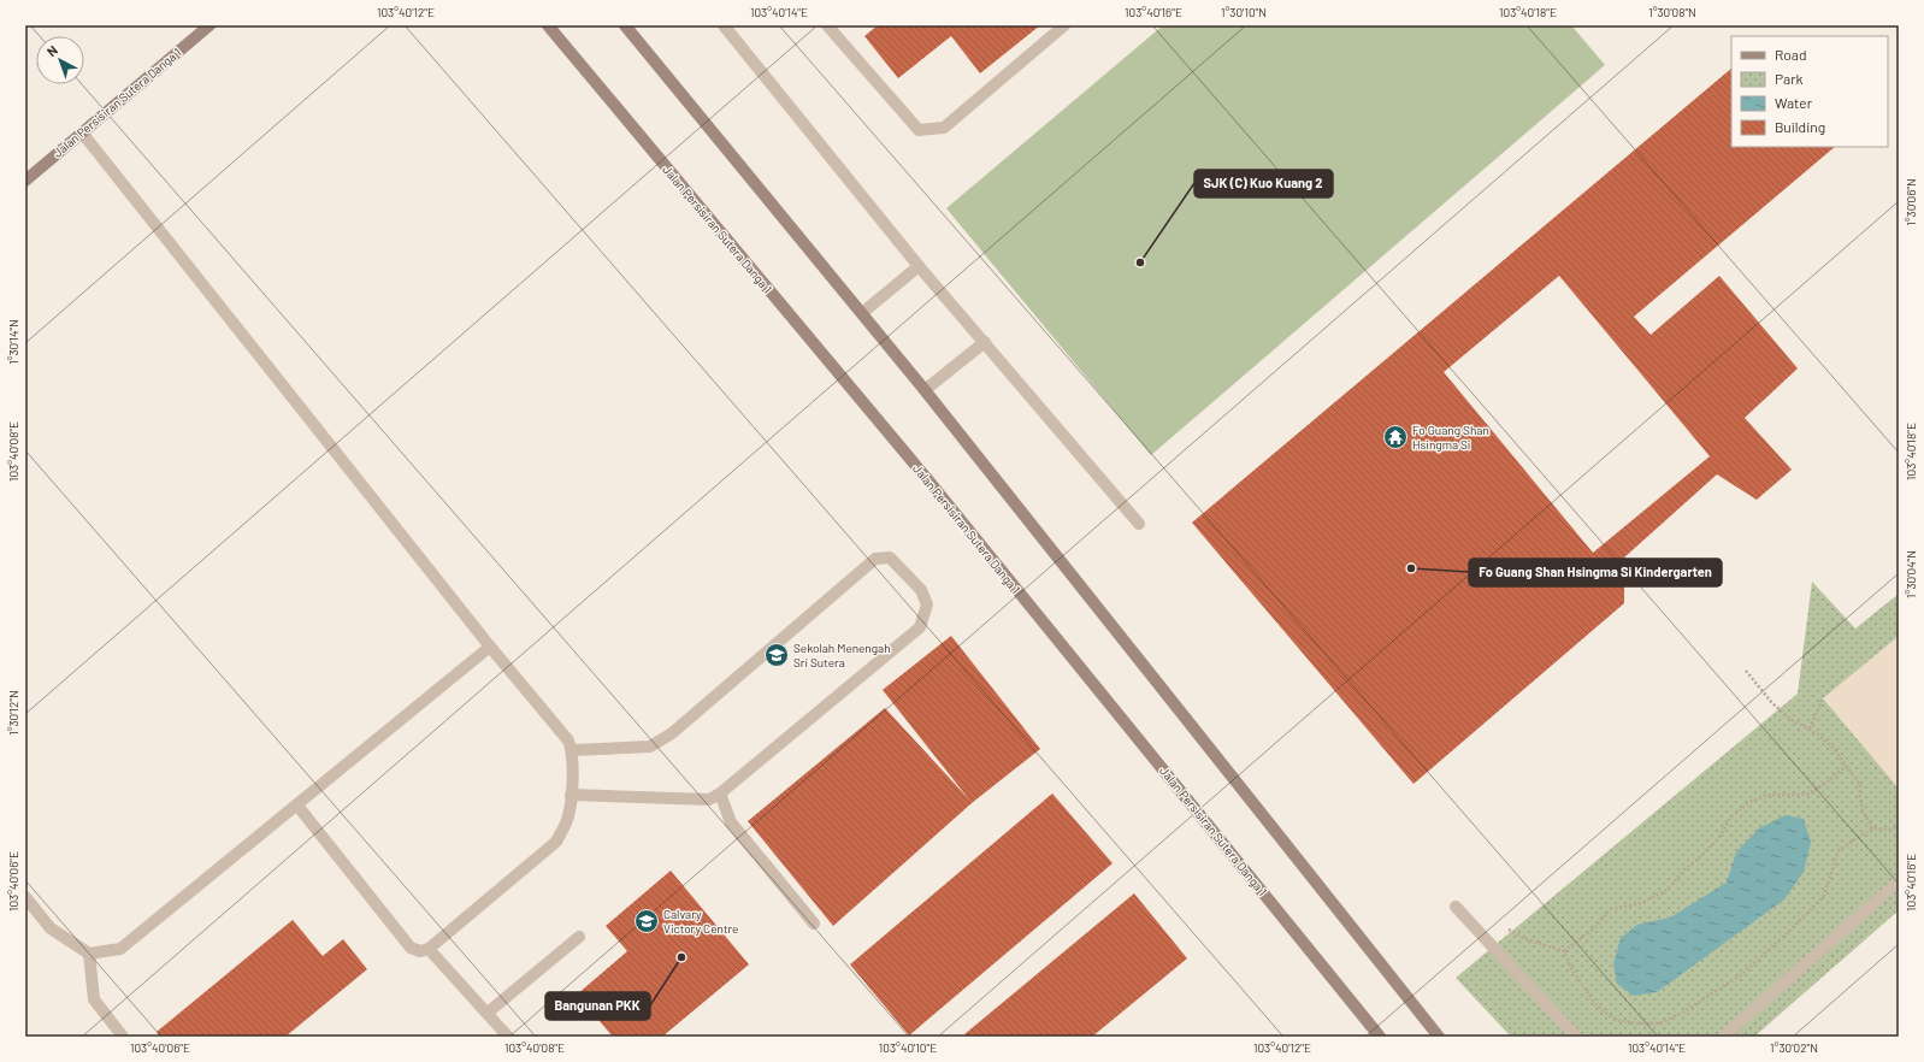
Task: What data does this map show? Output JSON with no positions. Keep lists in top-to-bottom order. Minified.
{"streets":{"main road":["Jalan Persisiran Sutera Danga 1"]},"places":{"other":["SJK (C) Kuo Kuang 2","Fo Guang Shan Hsingma Si Kindergarten","Bangunan PKK"],"temple":["Fo Guang Shan Hsingma Si"],"school or university":["Sekolah Menengah Sri Sutera","Calvary Victory Centre"]},"legend":["Road","Park","Water","Building"],"north":"top left","coordinates":["103°40'12\"E","103°40'14\"E","103°40'16\"E","1°30'10\"N","103°40'18\"E","1°30'08\"N","1°30'06\"N","1°30'14\"N","103°40'08\"E","1°30'04\"N","1°30'12\"N","103°40'06\"E","103°40'10\"E","1°30'02\"N"]}
